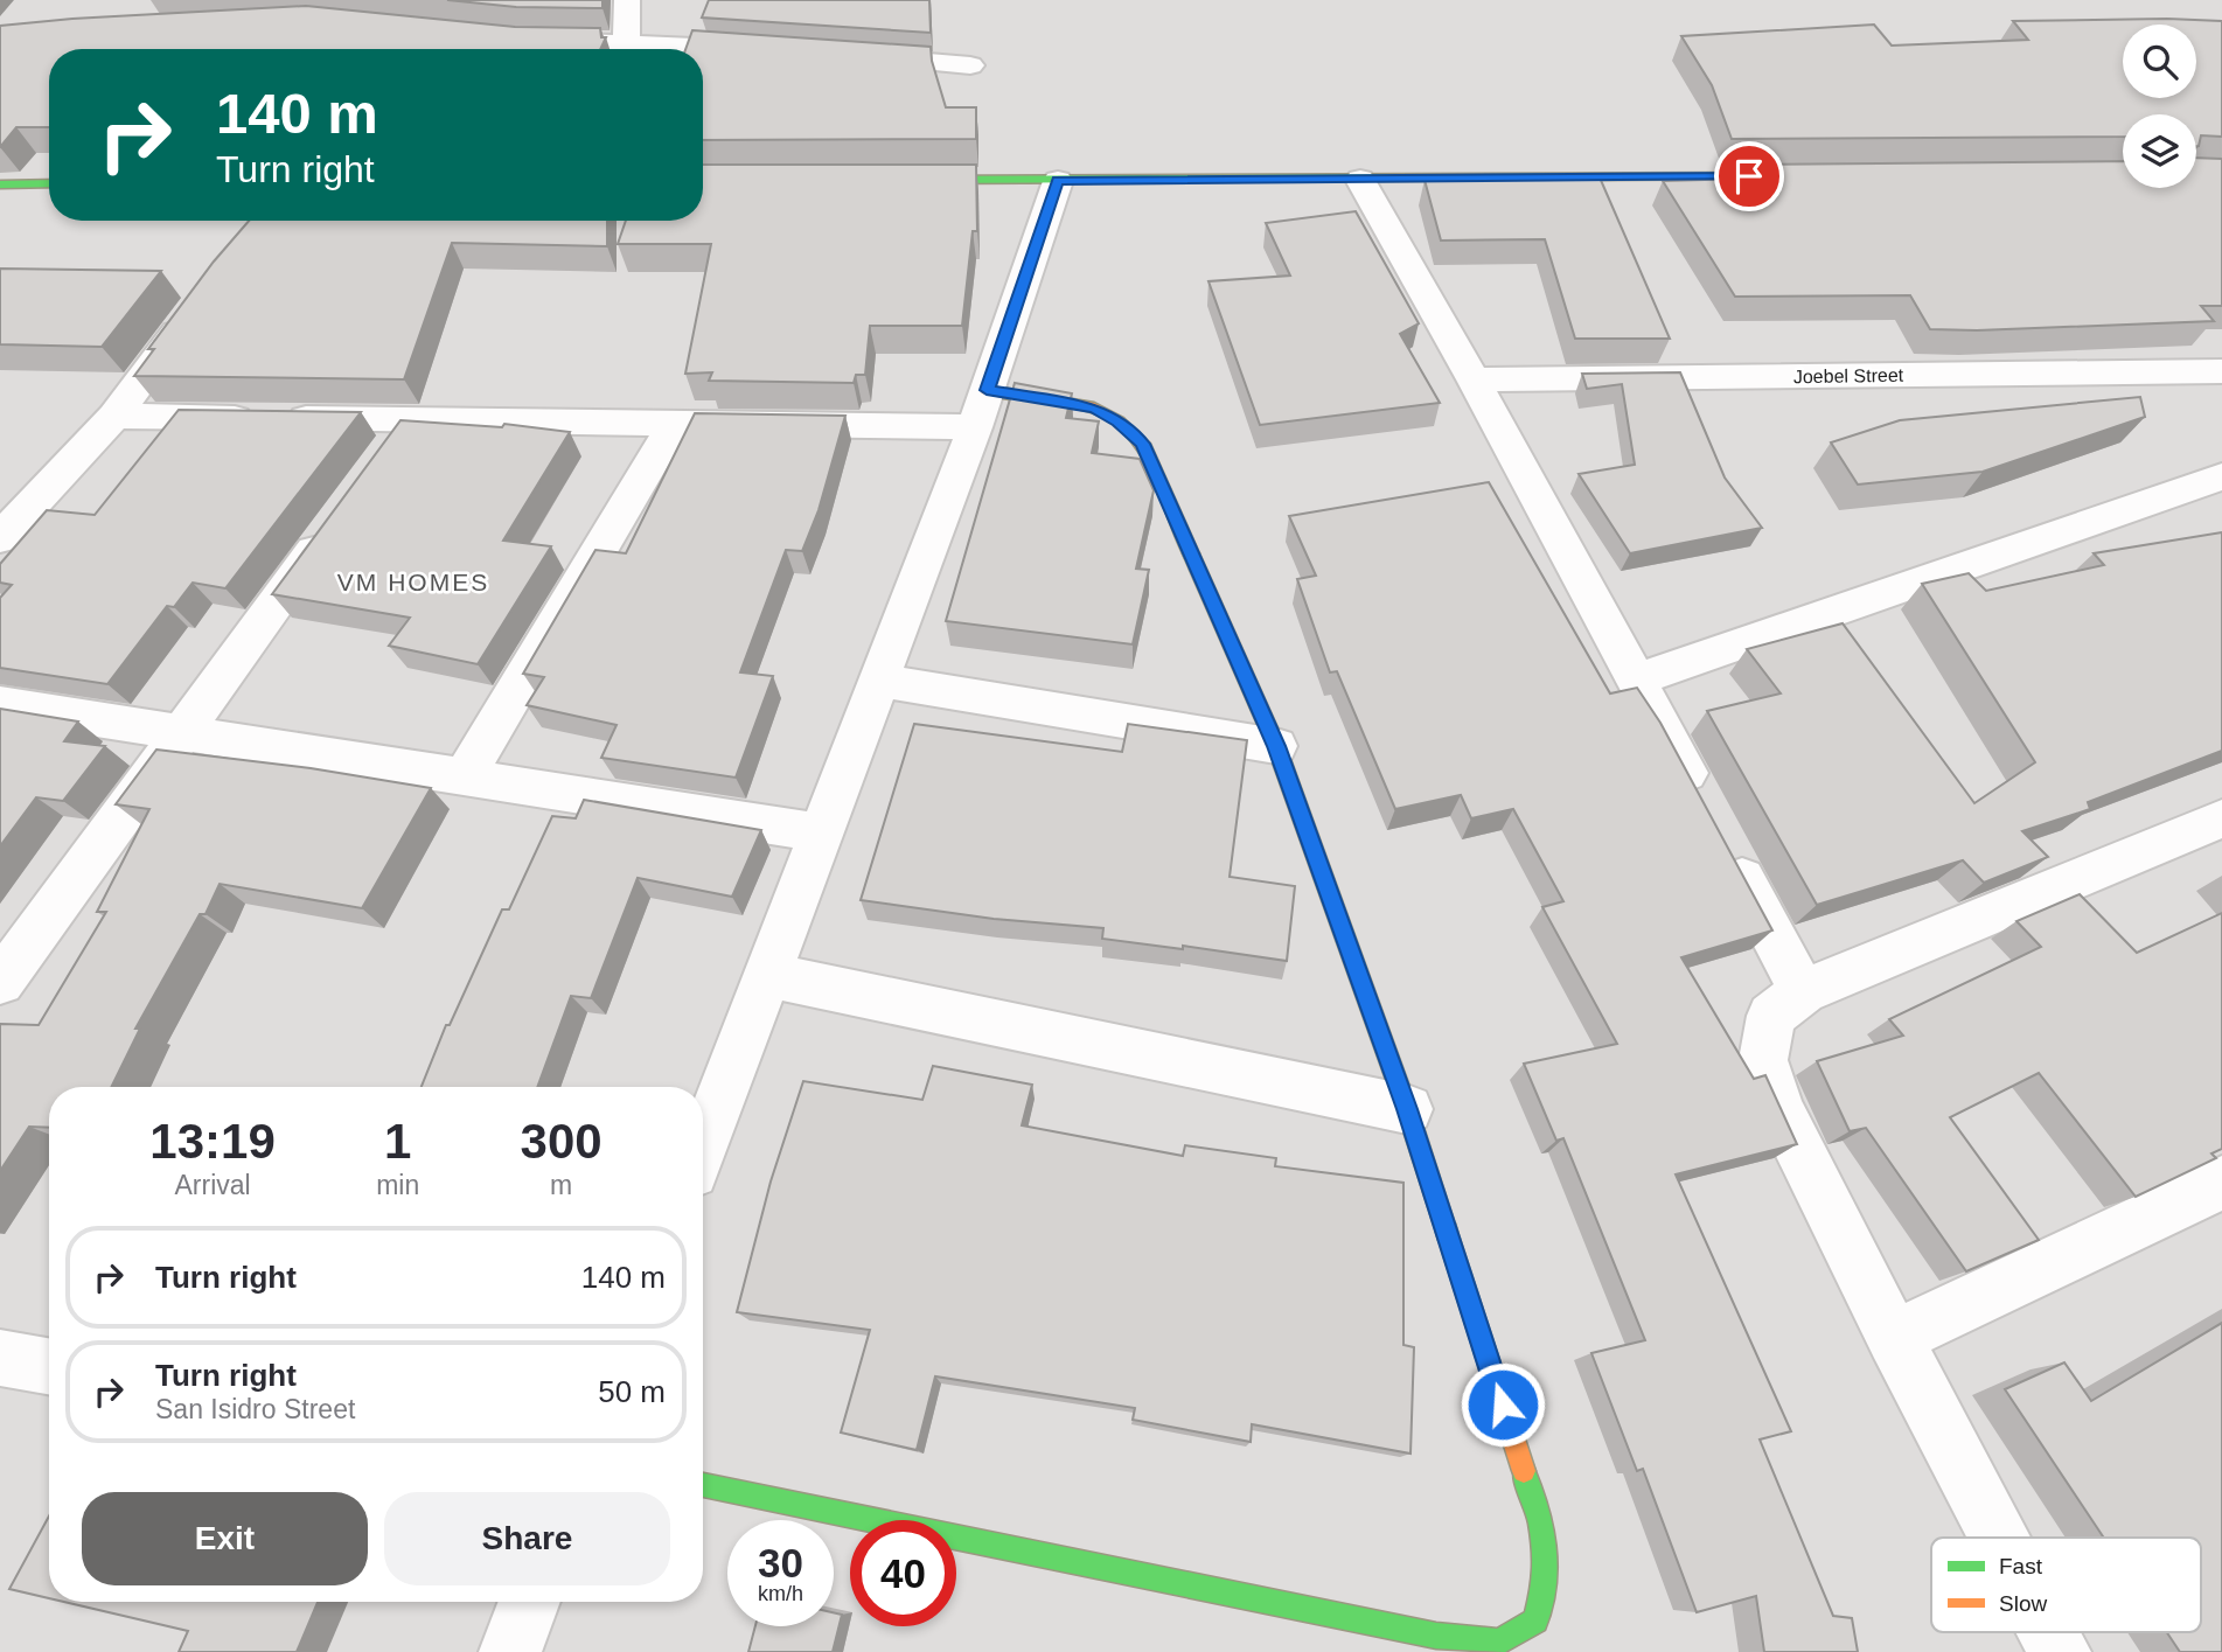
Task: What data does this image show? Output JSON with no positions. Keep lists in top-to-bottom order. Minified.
{"streets":{"street":["Joebel Street"]},"districts":["VM HOMES"],"legend":["Fast","Slow"],"page":{"turn":["140 m","Turn right"],"eta":["13:19","Arrival","1","min","300","m"],"list":[{"name":"Turn right","value":"140 m"},{"name":"Turn right","note":"San Isidro Street","value":"50 m"}],"buttons":["Exit","Share"],"speed":"30 km/h","limit":"40"}}
